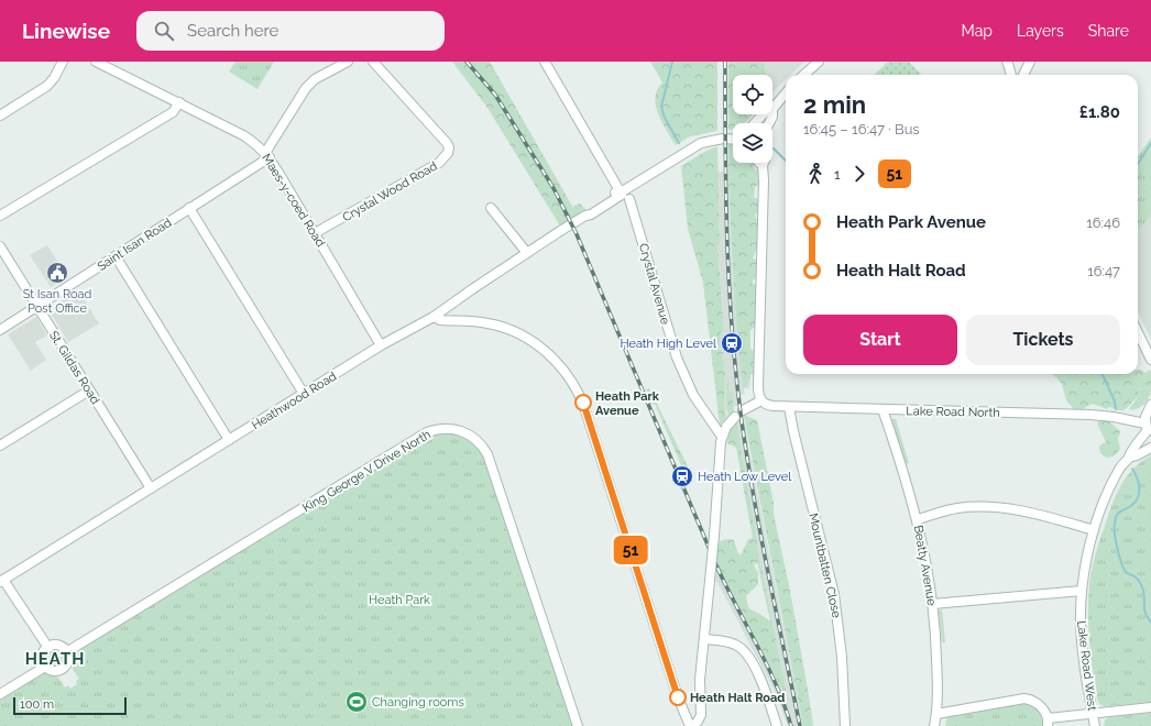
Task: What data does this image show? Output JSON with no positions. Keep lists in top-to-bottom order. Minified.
{"streets":{"street":["Crystal Wood Road","Maes-y-coed Road","Saint Isan Road","Crystal Avenue","St. Gildas Road","Heathwood Road","Lake Road North","King George V Drive North","Mountbatten Close","Beatty Avenue","Lake Road West"]},"crossings":[["Crystal Wood Road","Maes-y-coed Road"],["Maes-y-coed Road","Saint Isan Road"],["Maes-y-coed Road","Heathwood Road"],["Saint Isan Road","St. Gildas Road"],["St. Gildas Road","Heathwood Road"],["Lake Road North","Mountbatten Close"],["Lake Road North","Beatty Avenue"],["Lake Road North","Lake Road West"]],"districts":["HEATH"],"parks":["Heath Park"],"places":{"public building":["St Isan Road Post Office"],"station":["Heath High Level","Heath Low Level"],"other":["Heath Park Avenue","Heath Halt Road"],"sports":["Changing rooms"]},"lines":["bus line 51"],"scale_bar":"100 m","page":{"header":"Linewise","search":"Search here","nav":["Map","Layers","Share"],"on_map":"51","heading":["2 min","16:45 – 16:47 · Bus","£1.80"],"legs":["1","51"],"list":[{"name":"Heath Park Avenue","value":"16:46"},{"name":"Heath Halt Road","value":"16:47"}],"buttons":["Start","Tickets"],"scale":"100 m"}}
